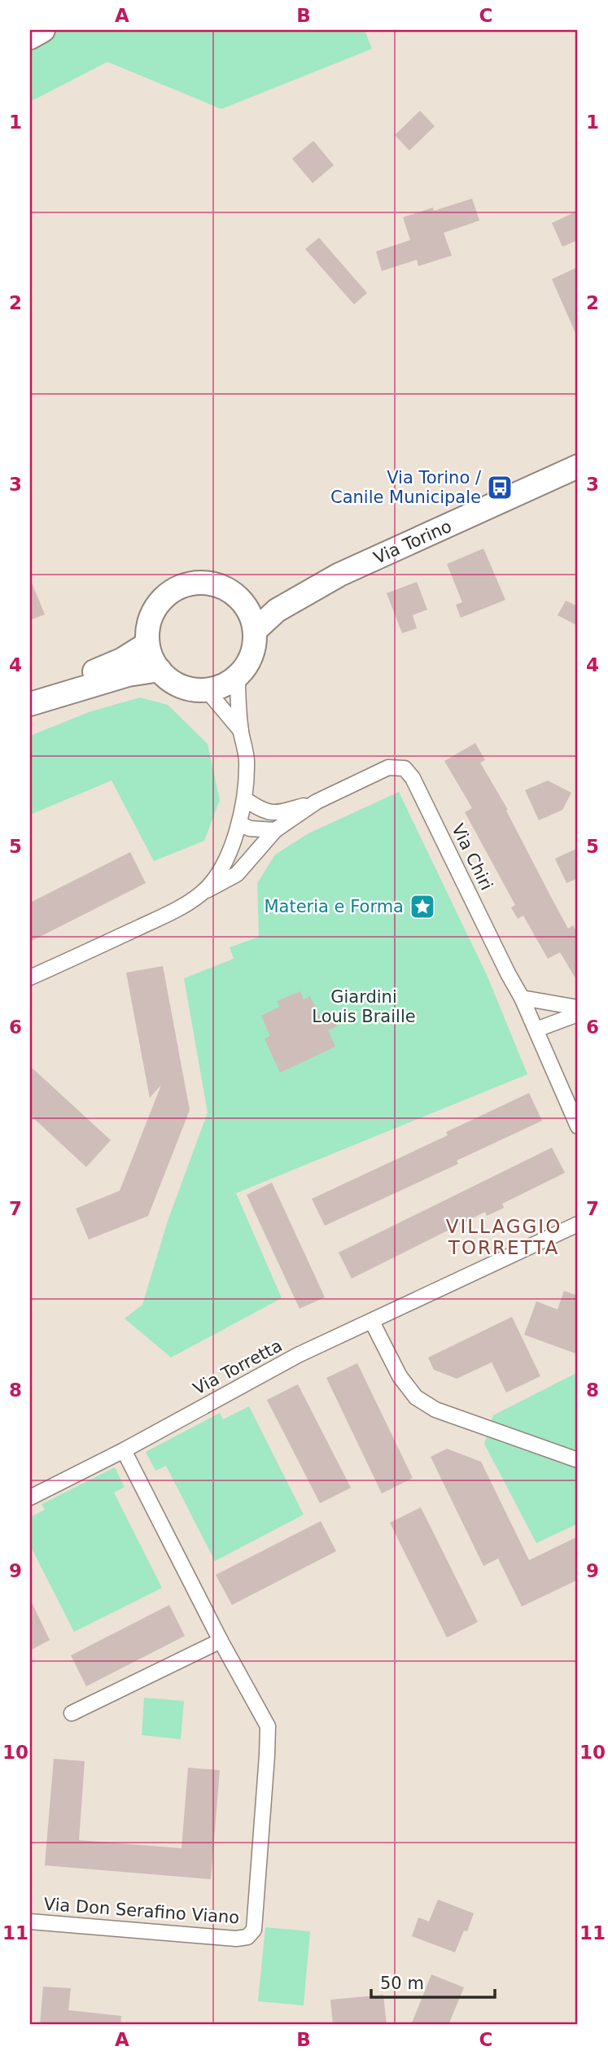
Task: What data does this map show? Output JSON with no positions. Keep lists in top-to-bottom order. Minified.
{"streets":{"main road":["Via Torino"],"street":["Via Chiri","Via Torretta","Via Don Serafino Viano"]},"crossings":[["Via Torino","Via Chiri"],["Via Torretta","Via Don Serafino Viano"]],"districts":["VILLAGGIO TORRETTA"],"parks":["Giardini Louis Braille"],"places":{"bus stop":["Via Torino / Canile Municipale"],"place":["Materia e Forma"]},"scale_bar":"50 m","grid":{"columns":["A","B","C"],"rows":["1","2","3","4","5","6","7","8","9","10","11"]}}
